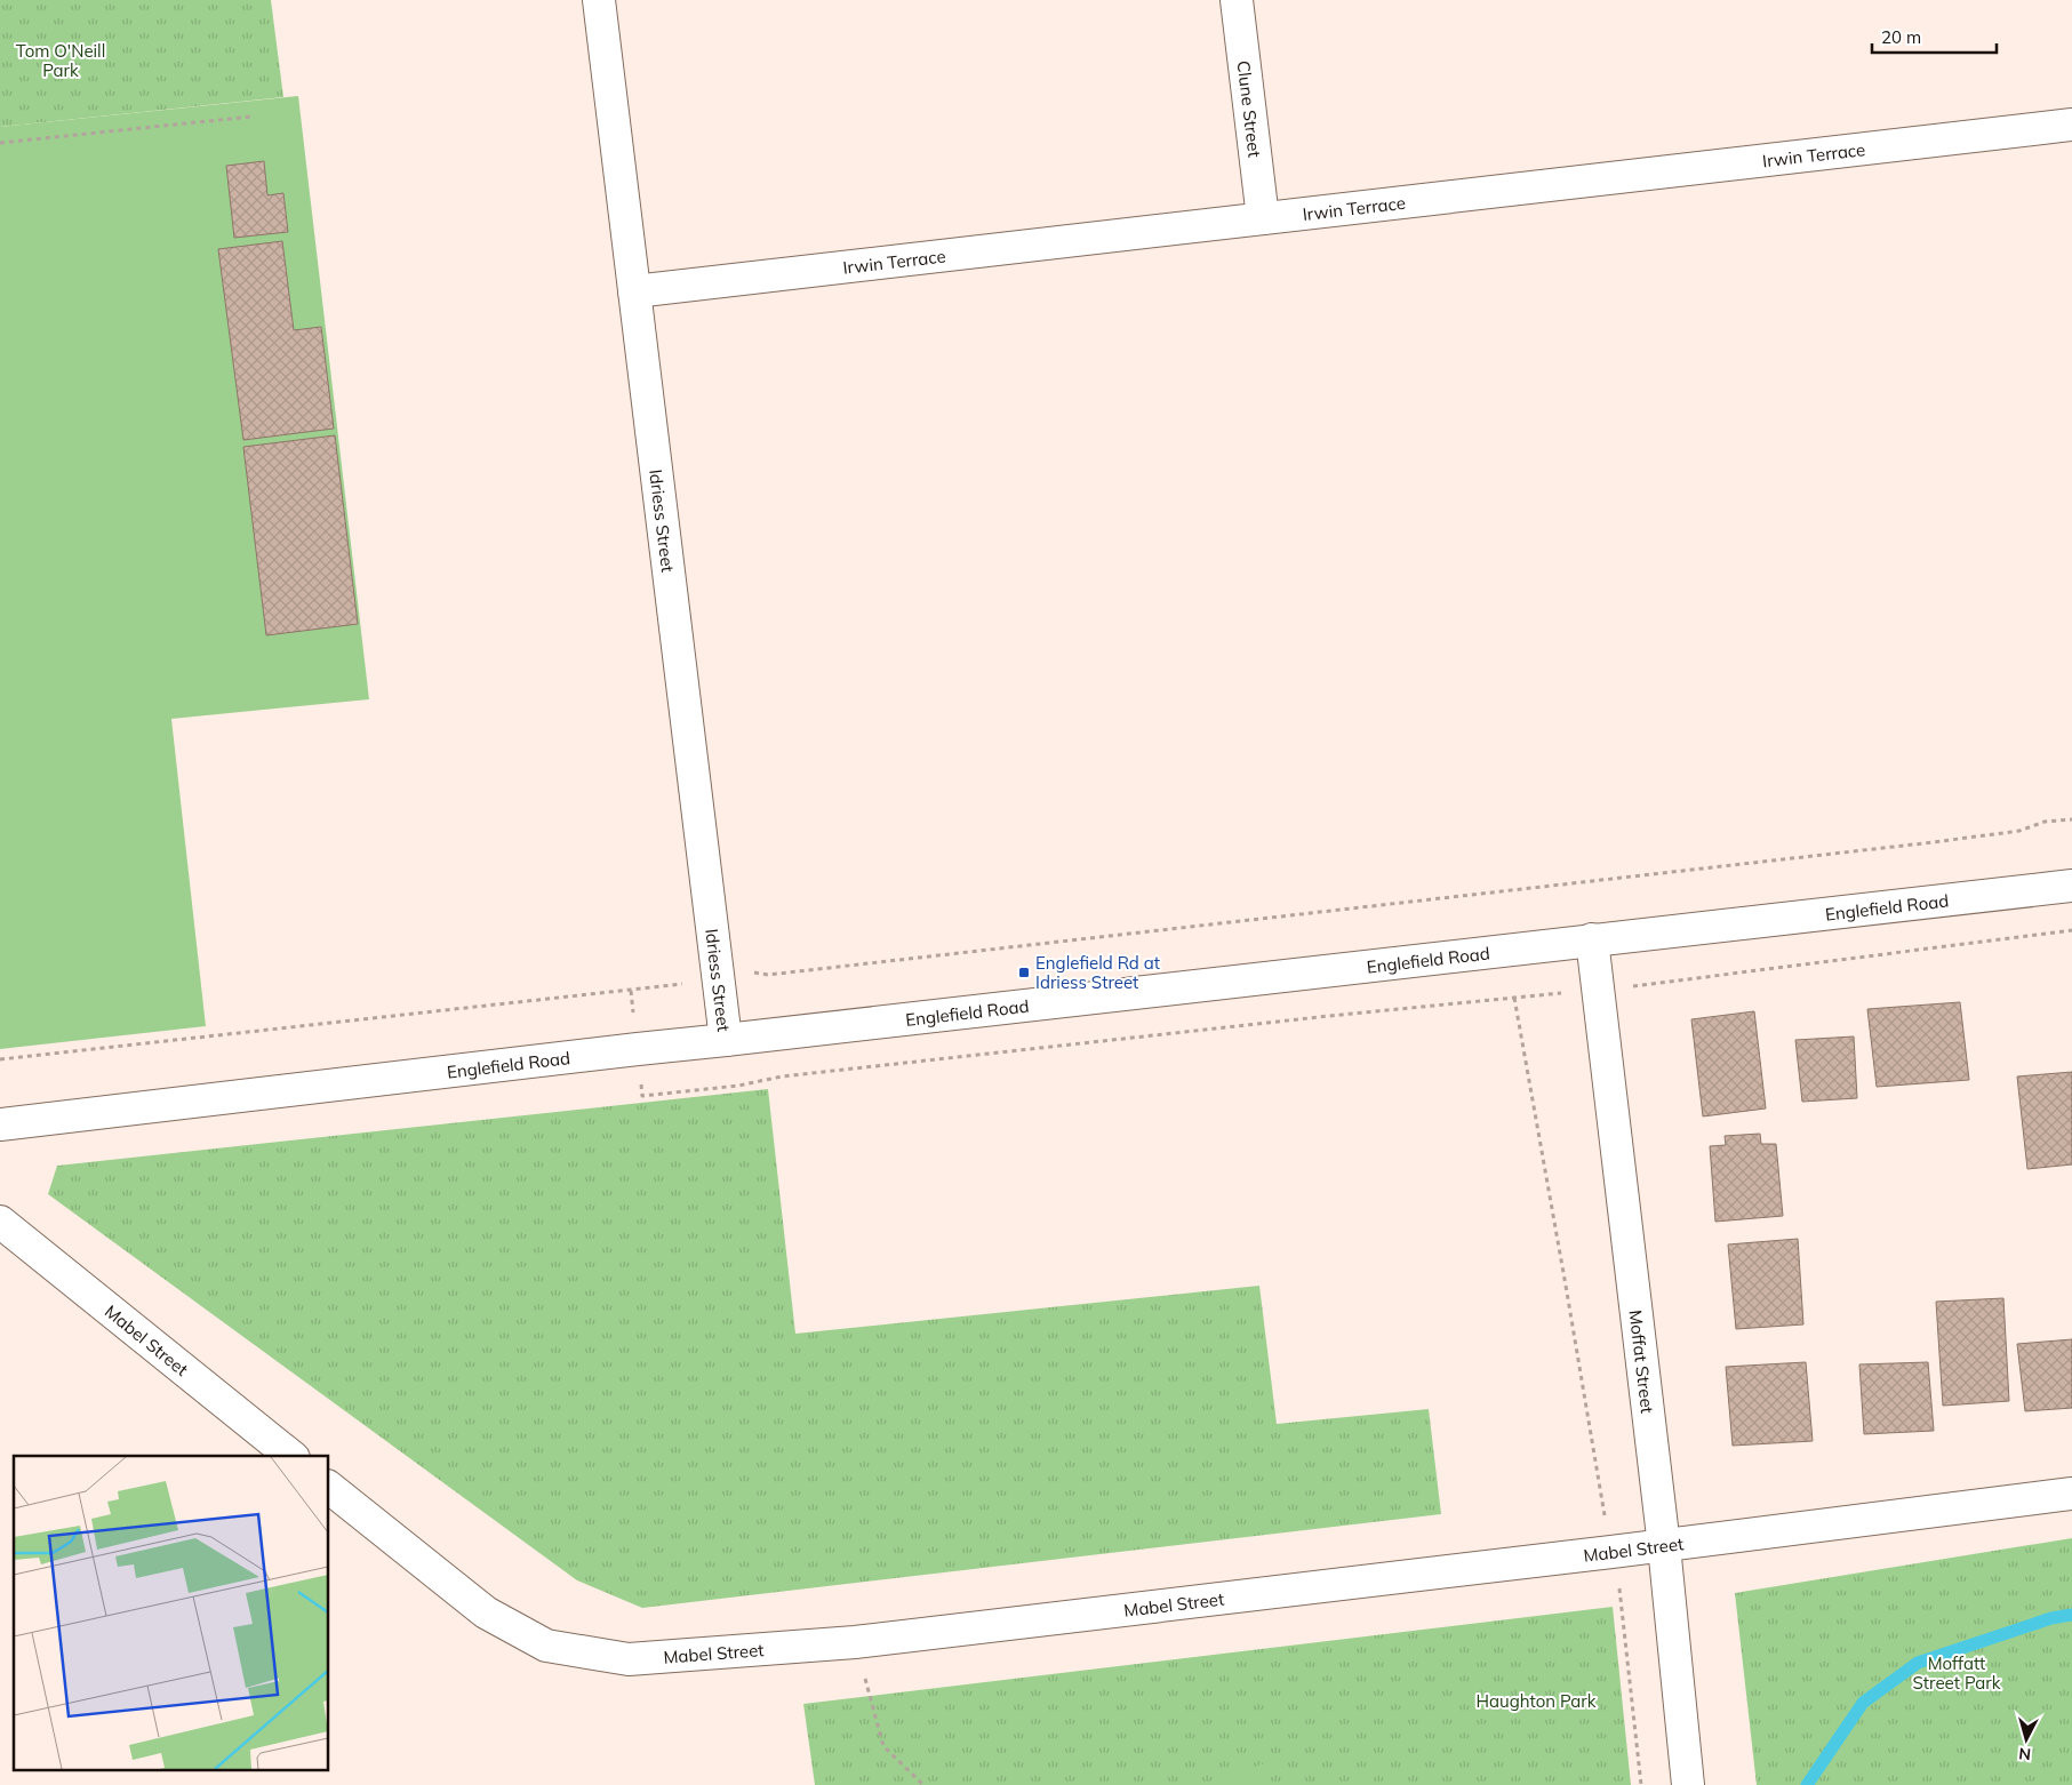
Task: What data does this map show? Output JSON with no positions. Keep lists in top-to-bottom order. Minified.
{"streets":{"street":["Clune Street","Irwin Terrace","Idriess Street","Englefield Road","Mabel Street","Moffat Street"]},"crossings":[["Clune Street","Irwin Terrace"],["Irwin Terrace","Idriess Street"],["Idriess Street","Englefield Road"],["Englefield Road","Moffat Street"],["Mabel Street","Moffat Street"]],"parks":["Tom O'Neill Park","Moffatt Street Park","Haughton Park"],"places":{"transit":["Englefield Rd at Idriess Street"]},"scale_bar":"20 m","north":"bottom"}
